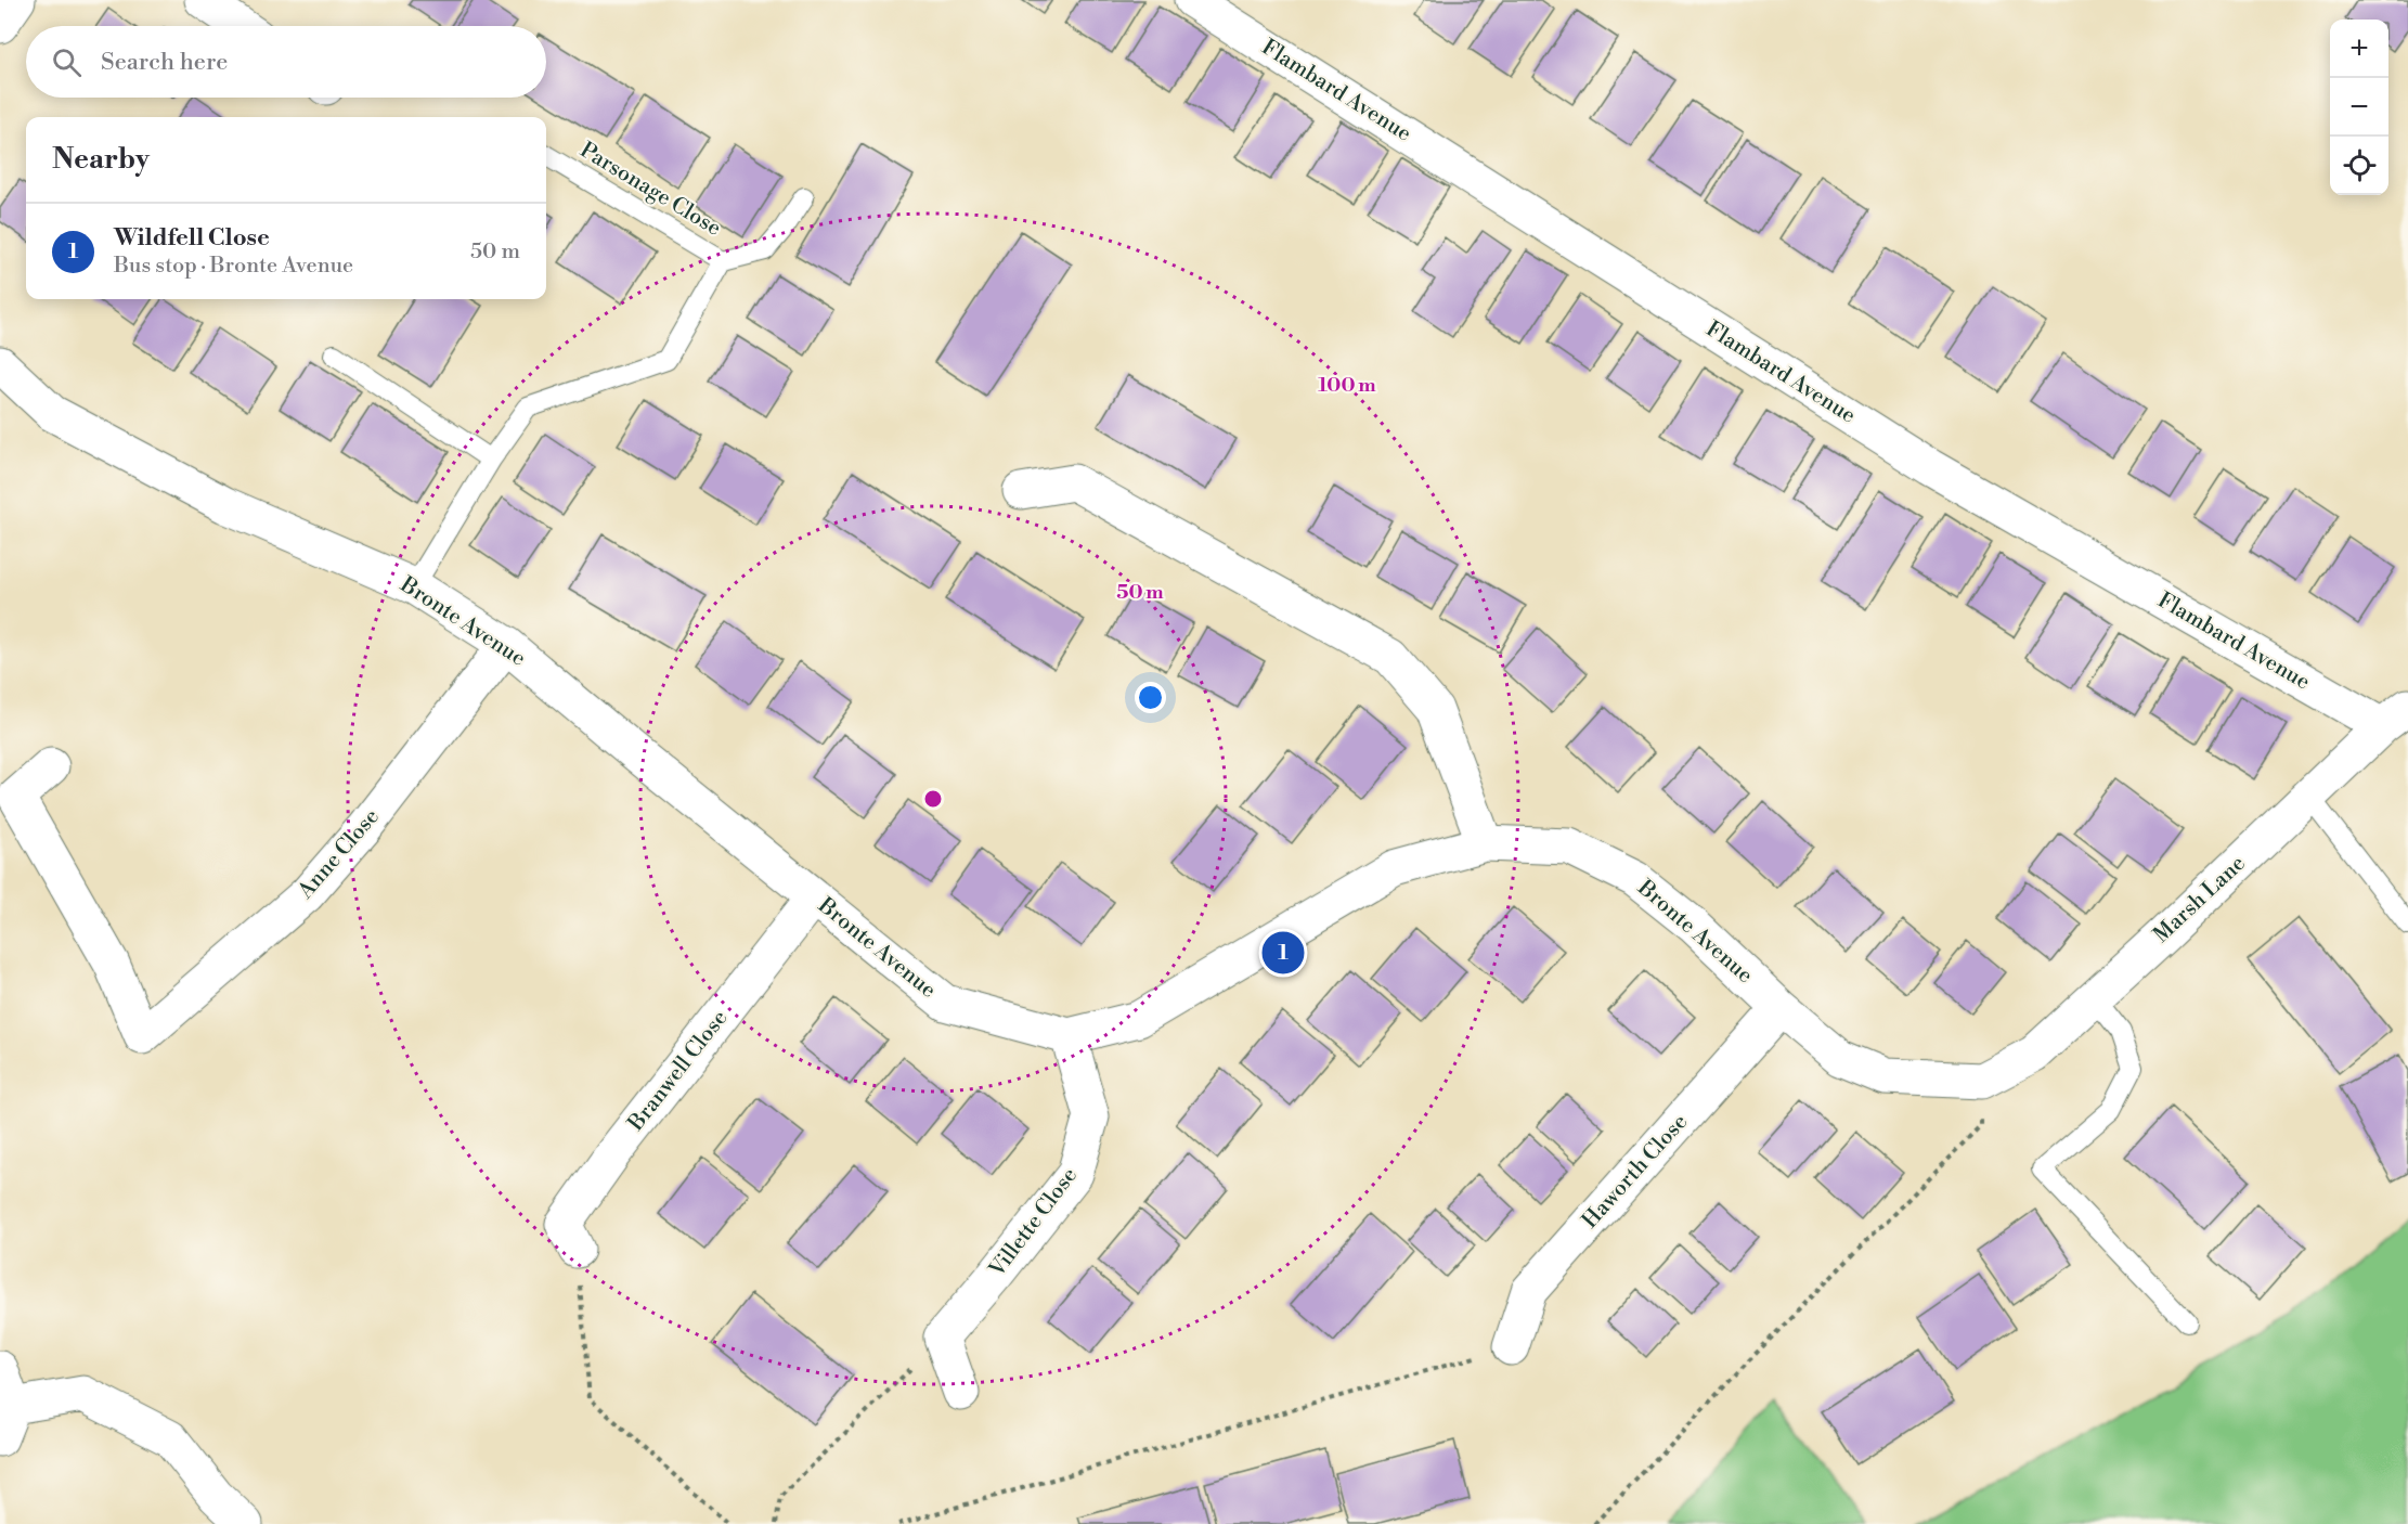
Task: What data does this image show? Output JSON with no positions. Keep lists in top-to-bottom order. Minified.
{"streets":{"street":["Flambard Avenue","Bronte Avenue","Anne Close","Marsh Lane","Branwell Close","Haworth Close","Villette Close"],"lane":["Parsonage Close"]},"crossings":[["Flambard Avenue","Marsh Lane"],["Parsonage Close","Bronte Avenue"],["Bronte Avenue","Anne Close"],["Bronte Avenue","Marsh Lane"],["Bronte Avenue","Branwell Close"],["Bronte Avenue","Haworth Close"],["Bronte Avenue","Villette Close"]],"page":{"map_buttons":["+","−"],"search":"Search here","heading":"Nearby","list":[{"mark":"1","name":"Wildfell Close","note":"Bus stop · Bronte Avenue","value":"50 m"}],"pins":"1"},"rings":["100 m","50 m"]}
